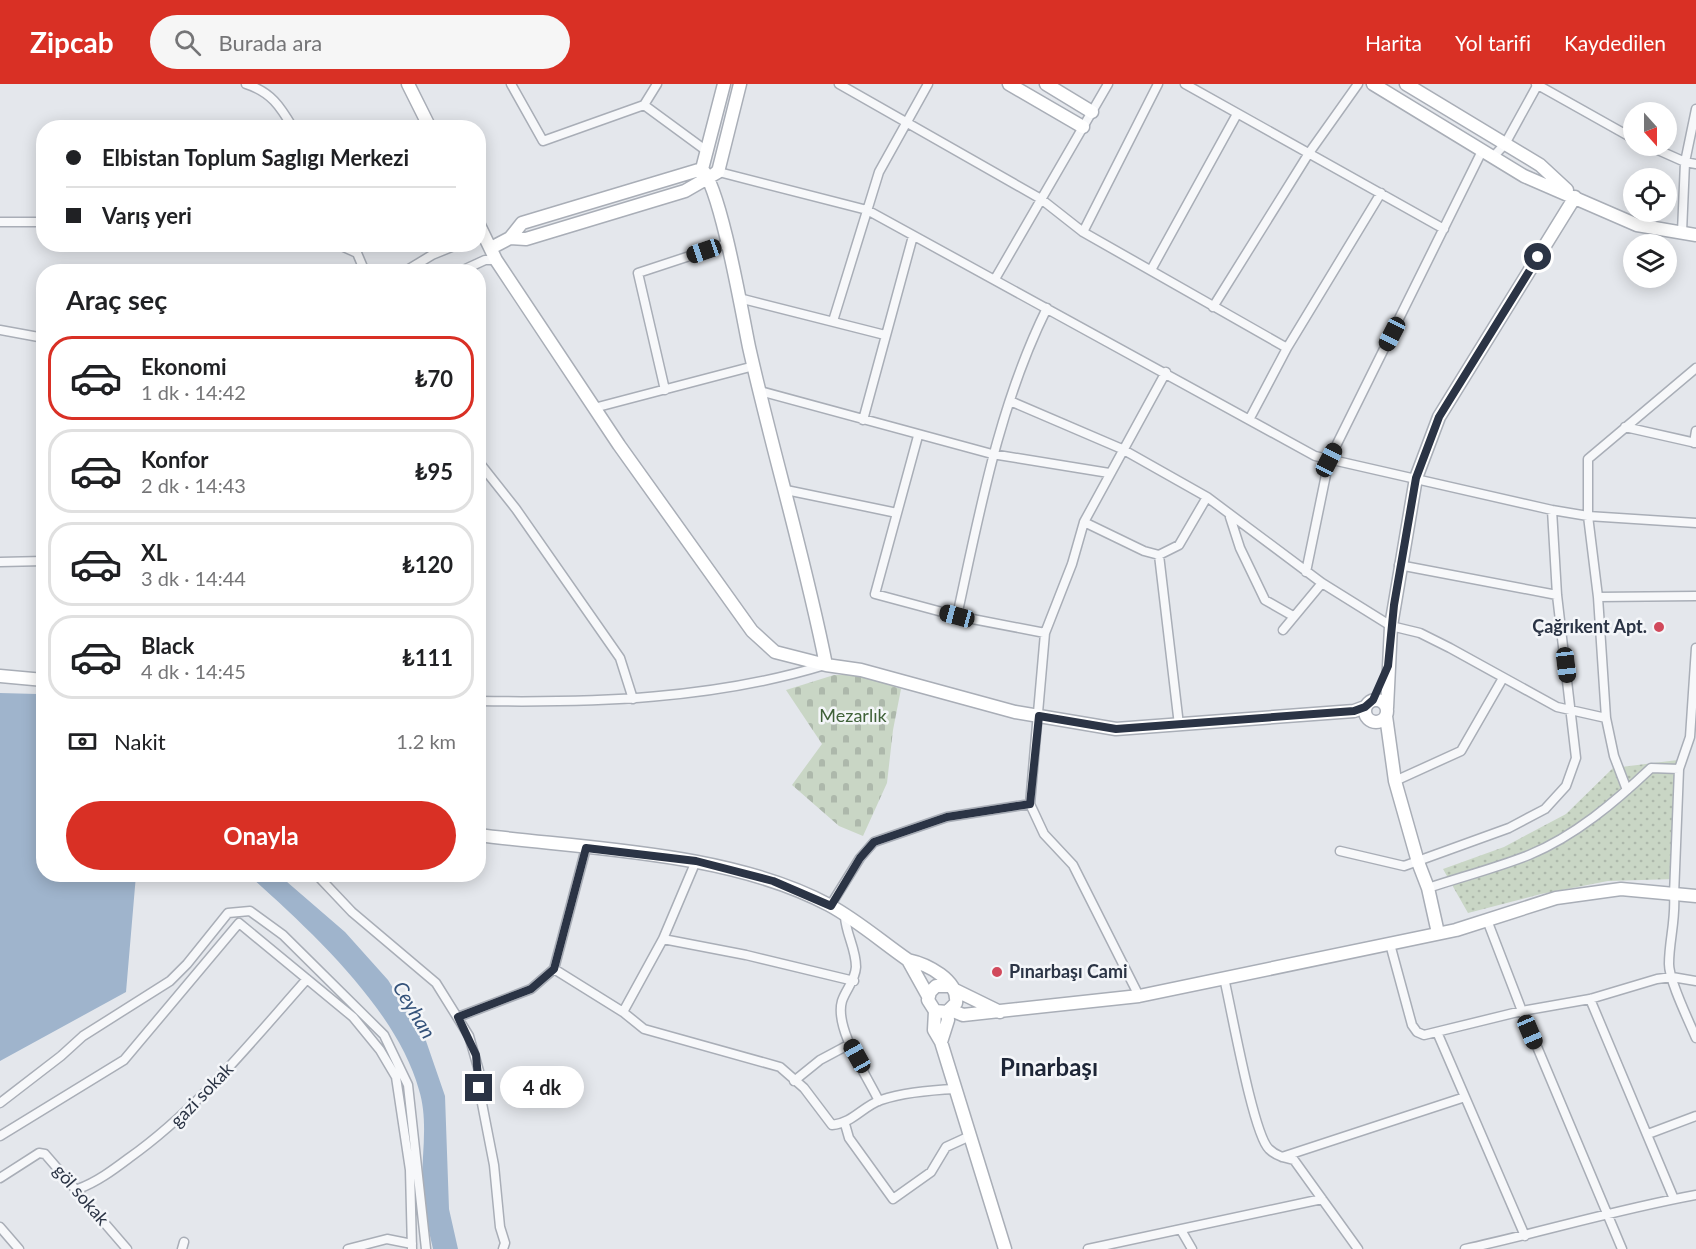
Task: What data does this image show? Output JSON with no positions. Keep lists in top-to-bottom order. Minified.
{"streets":{"street":["gazi sokak","göl sokak"]},"crossings":[["gazi sokak","göl sokak"]],"districts":["Pınarbaşı"],"water":["Ceyhan"],"parks":["Mezarlık"],"places":["Çağrıkent Apt.","Pınarbaşı Cami"],"north":"bottom","page":{"header":"Zipcab","search":"Burada ara","nav":["Harita","Yol tarifi","Kaydedilen"],"banner":["Elbistan Toplum Saglıgı Merkezi","Varış yeri"],"heading":"Araç seç","list":[{"name":"Ekonomi","note":"1 dk · 14:42","value":"₺70"},{"name":"Konfor","note":"2 dk · 14:43","value":"₺95"},{"name":"XL","note":"3 dk · 14:44","value":"₺120"},{"name":"Black","note":"4 dk · 14:45","value":"₺111"}],"pay":["Nakit","1.2 km"],"buttons":"Onayla","bubble":"4 dk"}}
